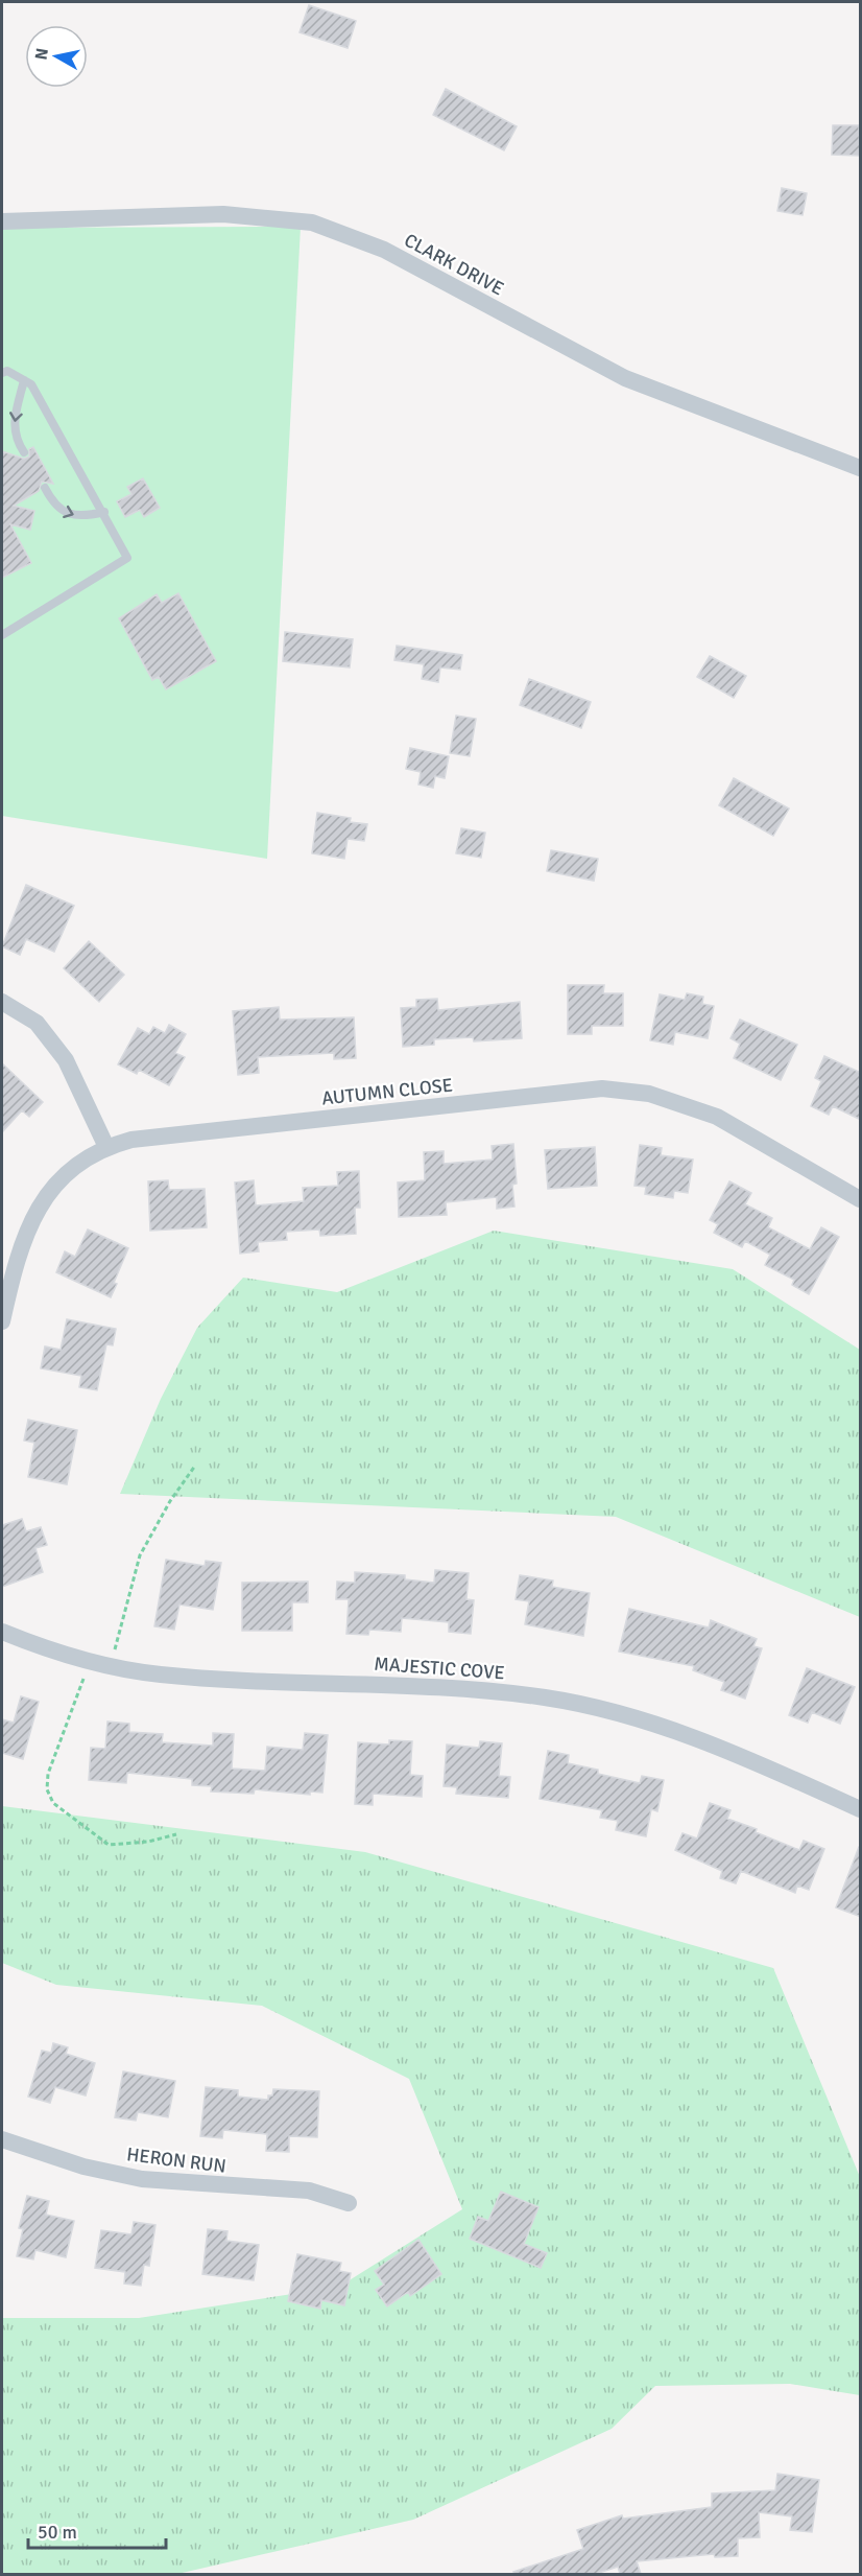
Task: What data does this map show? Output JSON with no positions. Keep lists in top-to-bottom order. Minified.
{"streets":{"street":["CLARK DRIVE","AUTUMN CLOSE","MAJESTIC COVE","HERON RUN"]},"scale_bar":"50 m","north":"left"}
